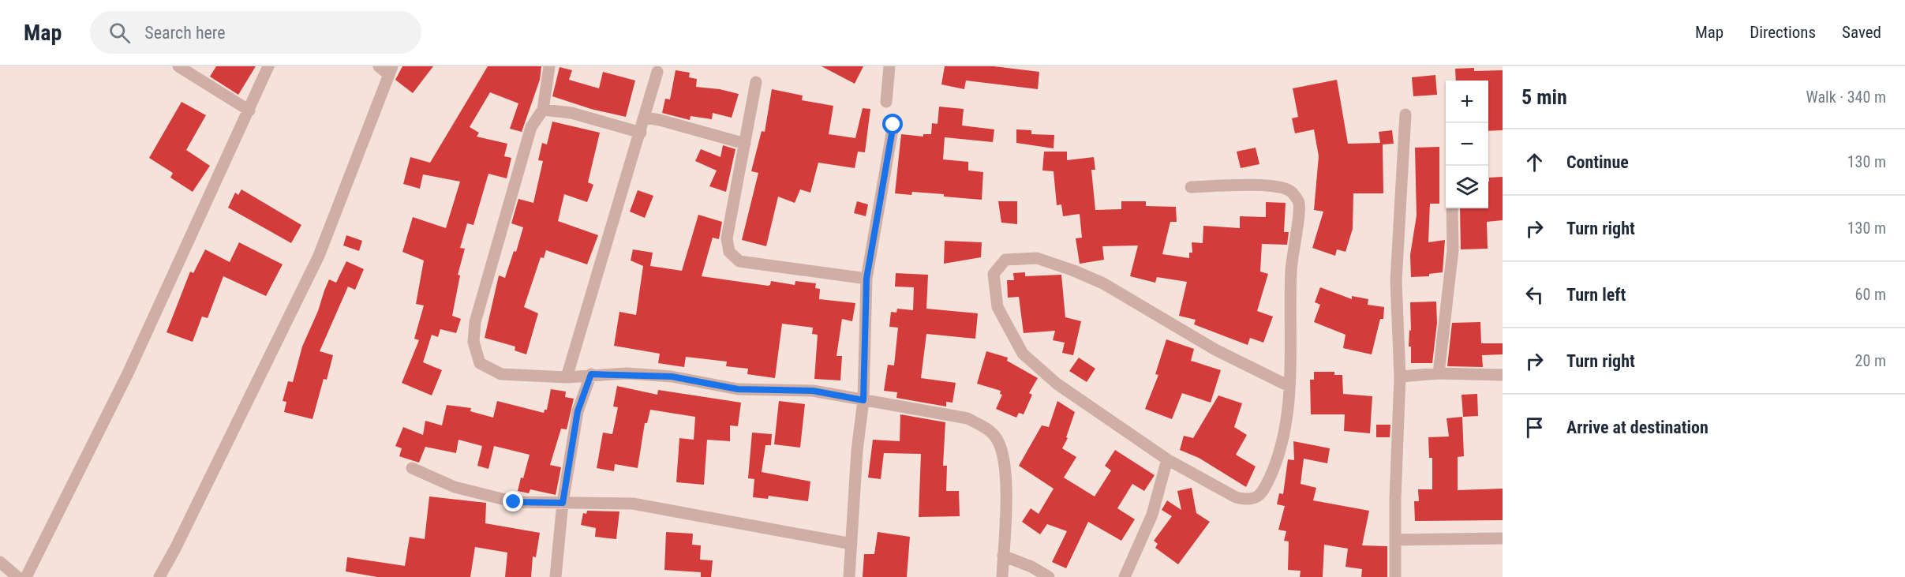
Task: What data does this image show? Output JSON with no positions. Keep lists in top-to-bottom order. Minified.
{"page":{"header":"Map","search":"Search here","nav":["Map","Directions","Saved"],"heading":["5 min","Walk · 340 m"],"map_buttons":["+","−"],"list":[["Continue","130 m"],["Turn right","130 m"],["Turn left","60 m"],["Turn right","20 m"],"Arrive at destination"]}}
